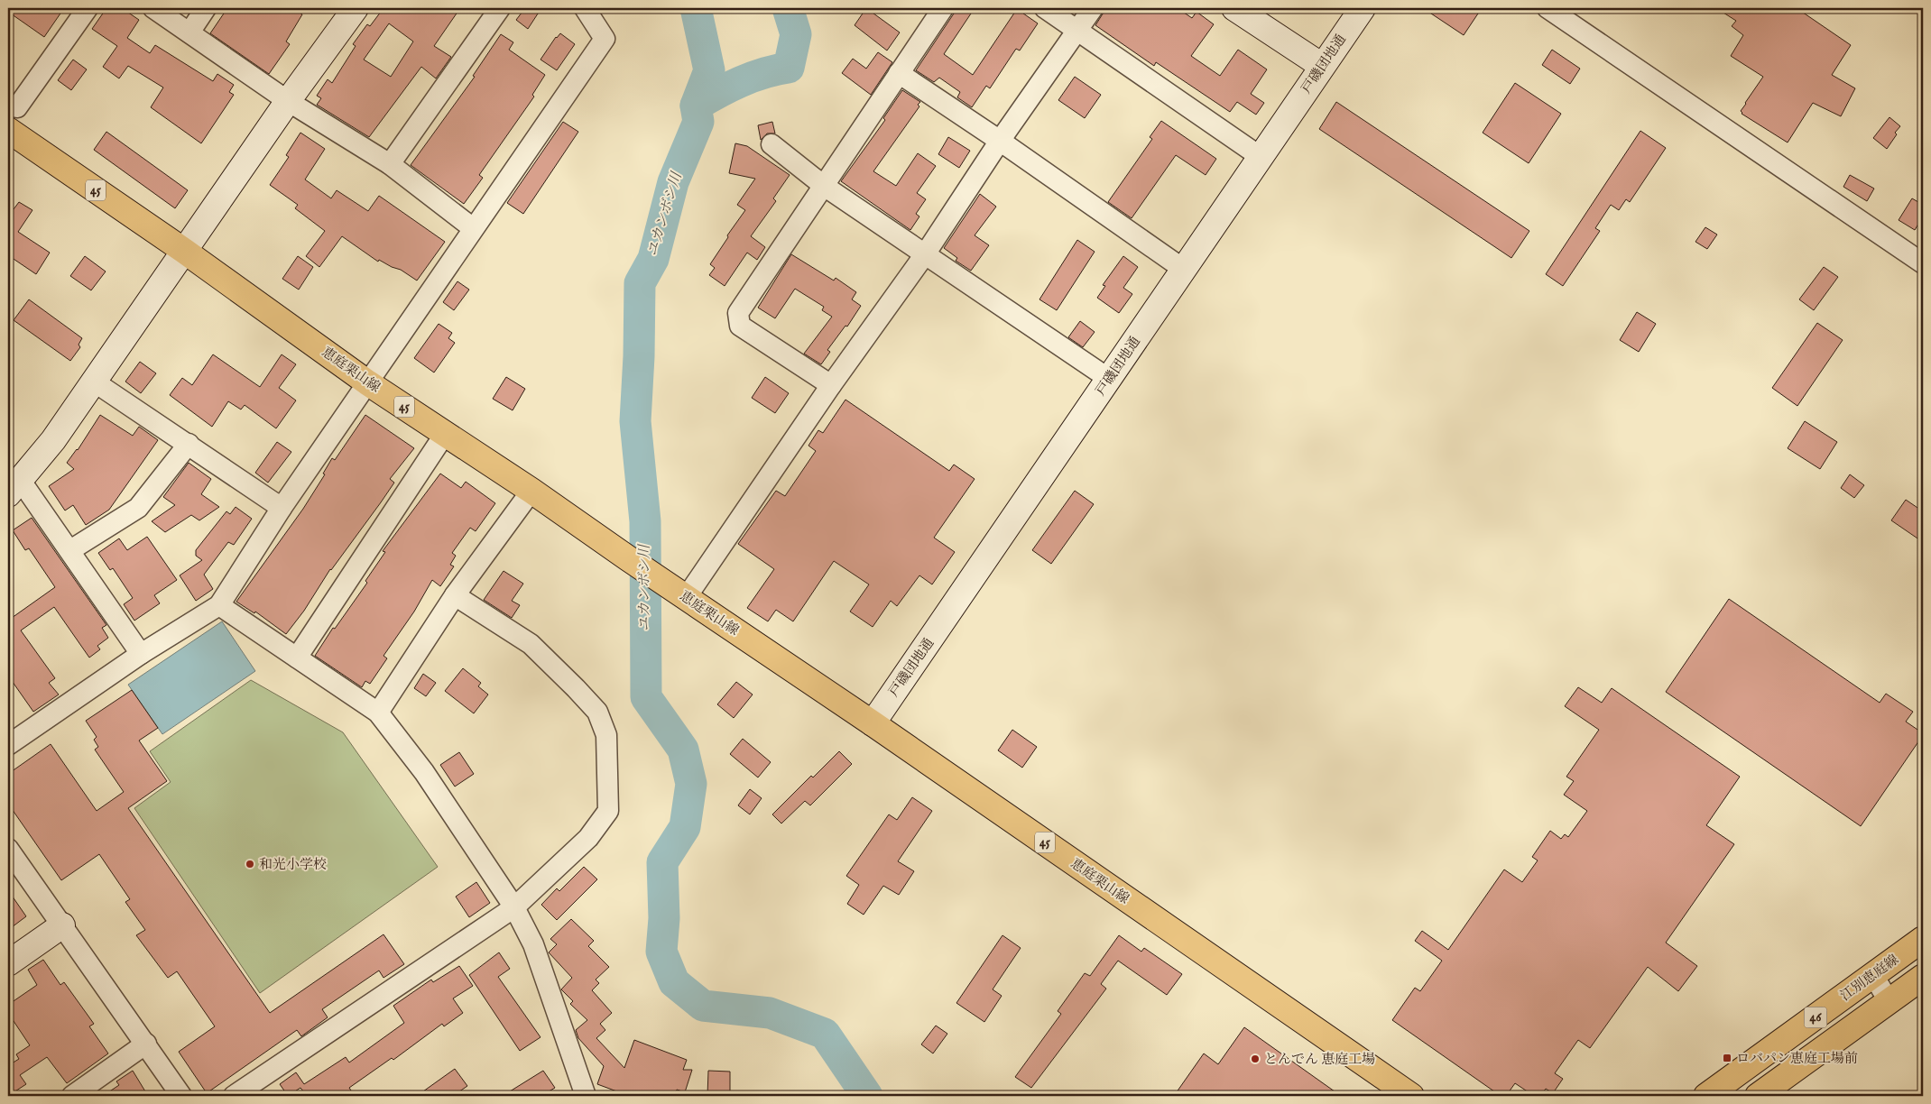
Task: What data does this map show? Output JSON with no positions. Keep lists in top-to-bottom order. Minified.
{"streets":{"main road":["45","恵庭栗山線","江別恵庭線","46"],"street":["戸磯団地通"]},"crossings":[["戸磯団地通","恵庭栗山線"]],"water":["ユカンボシ川"],"places":{"other":["和光小学校","とんでん 恵庭工場"],"transit":["ロバパン恵庭工場前"]}}
